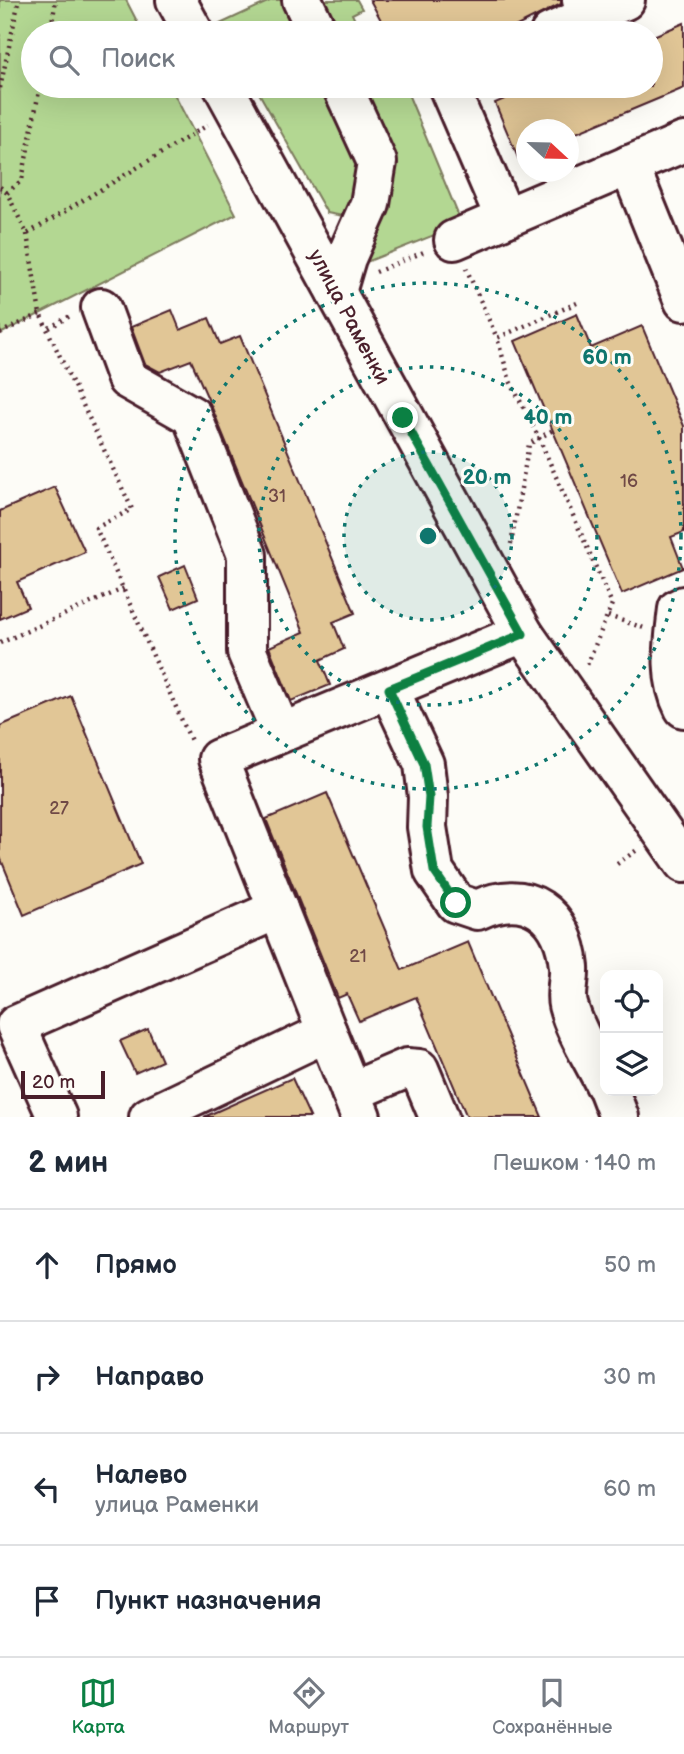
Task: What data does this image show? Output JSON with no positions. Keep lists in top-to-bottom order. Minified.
{"streets":{"street":["улица Раменки"]},"house_numbers":["16","31","27","21"],"scale_bar":"20 m","north":"right","page":{"search":"Поиск","scale":"20 m","heading":["2 мин","Пешком · 140 m"],"list":[["Прямо","50 m"],["Направо","30 m"],["Налево","улица Раменки","60 m"],"Пункт назначения"],"nav":["Карта","Маршрут","Сохранённые"]},"rings":["60 m","40 m","20 m"]}
